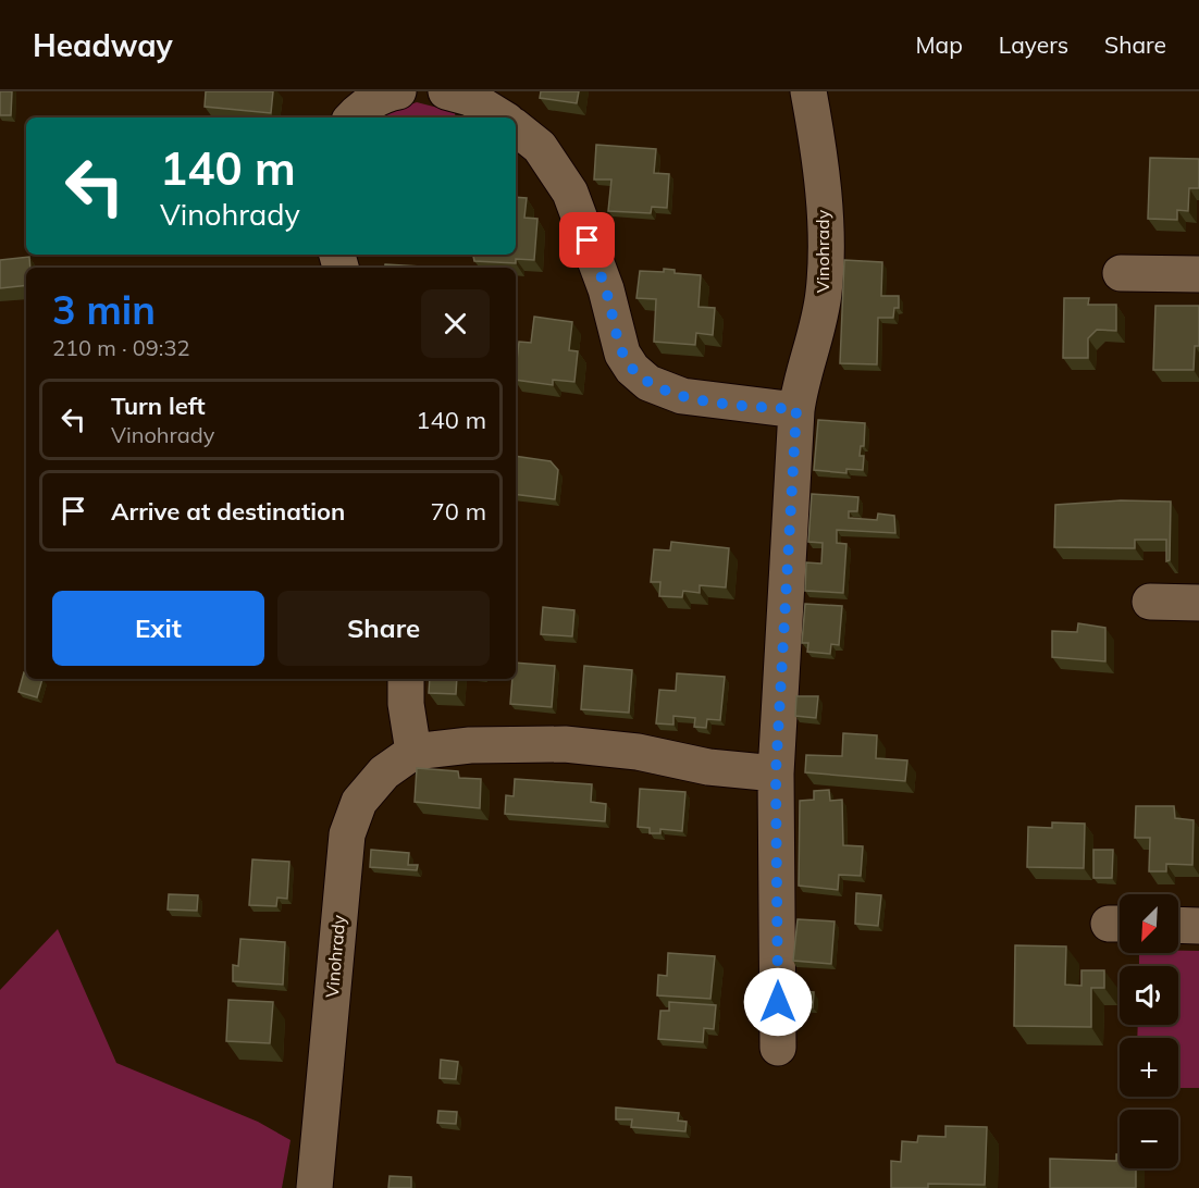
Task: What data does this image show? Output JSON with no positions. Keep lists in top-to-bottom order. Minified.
{"streets":{"street":["Vinohrady"]},"north":"bottom left","page":{"header":"Headway","nav":["Map","Layers","Share"],"turn":["140 m","Vinohrady"],"heading":["3 min","210 m · 09:32"],"list":[{"name":"Turn left","note":"Vinohrady","value":"140 m"},{"name":"Arrive at destination","value":"70 m"}],"buttons":["Exit","Share"],"map_buttons":["+","−"]}}
